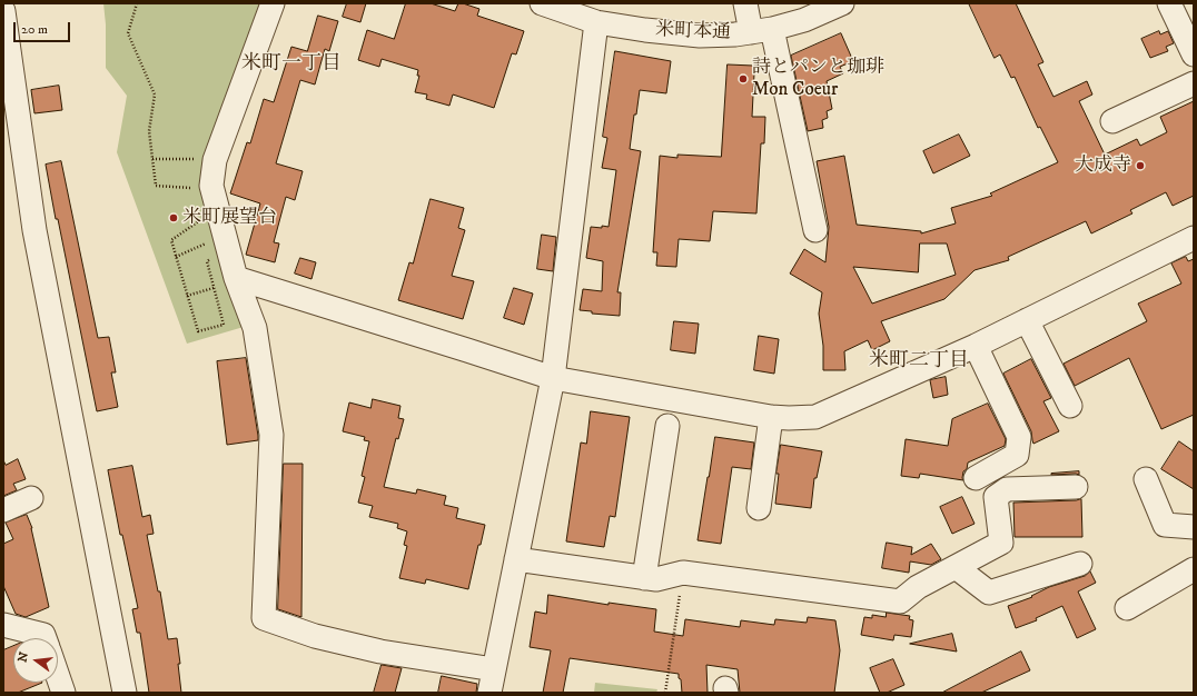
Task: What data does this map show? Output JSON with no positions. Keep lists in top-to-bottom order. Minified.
{"streets":{"street":["米町本通"]},"districts":["米町一丁目","米町二丁目"],"places":["詩とパンと珈琲 Mon Coeur","大成寺","米町展望台"],"scale_bar":"20 m","north":"left"}
